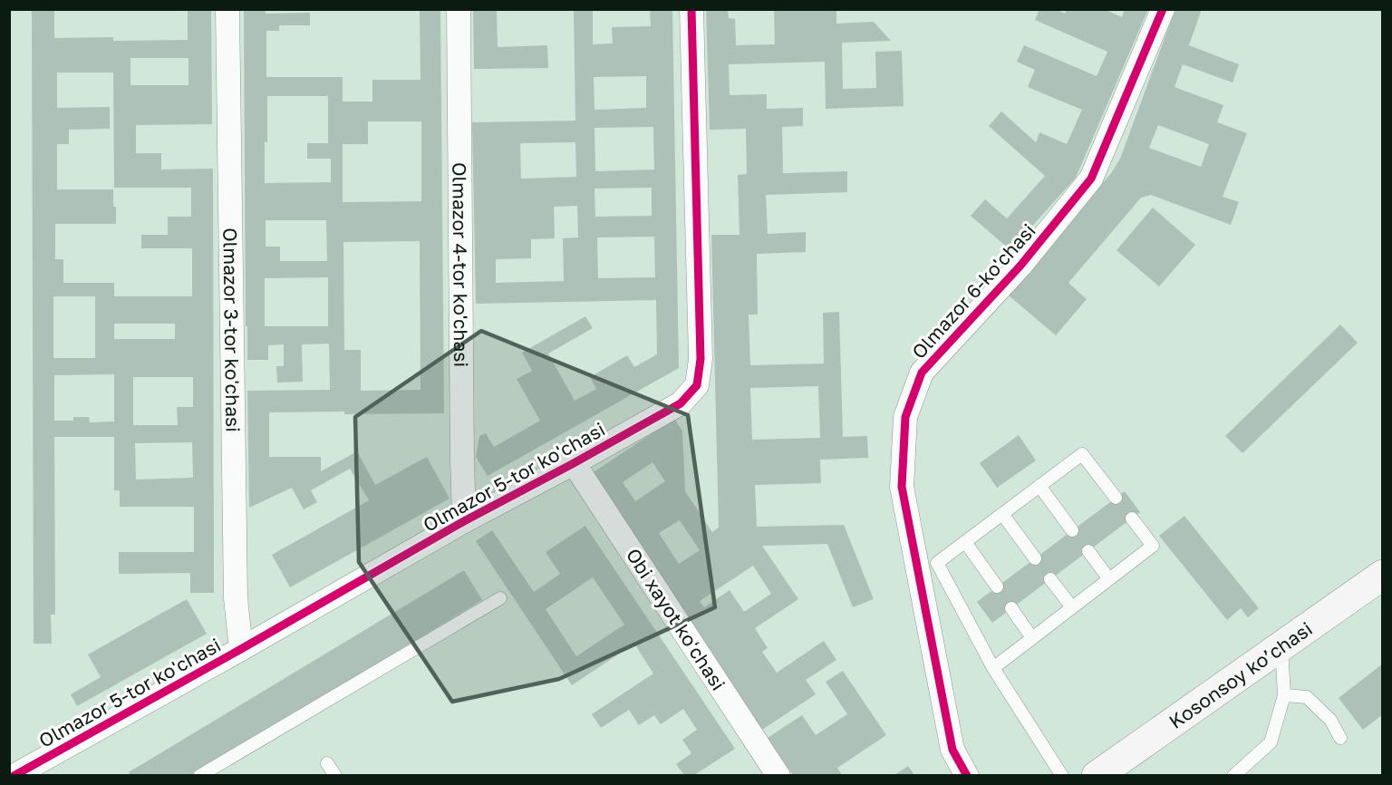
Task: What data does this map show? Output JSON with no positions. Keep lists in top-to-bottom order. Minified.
{"streets":{"main road":["Kosonsoy ko’chasi"],"street":["Olmazor 4-tor ko'chasi","Olmazor 6-ko'chasi","Olmazor 3-tor ko'chasi","Olmazor 5-tor ko'chasi","Obi xayot koʻchasi"]},"crossings":[["Olmazor 4-tor ko'chasi","Olmazor 5-tor ko'chasi"],["Olmazor 3-tor ko'chasi","Olmazor 5-tor ko'chasi"],["Olmazor 5-tor ko'chasi","Obi xayot koʻchasi"]]}
